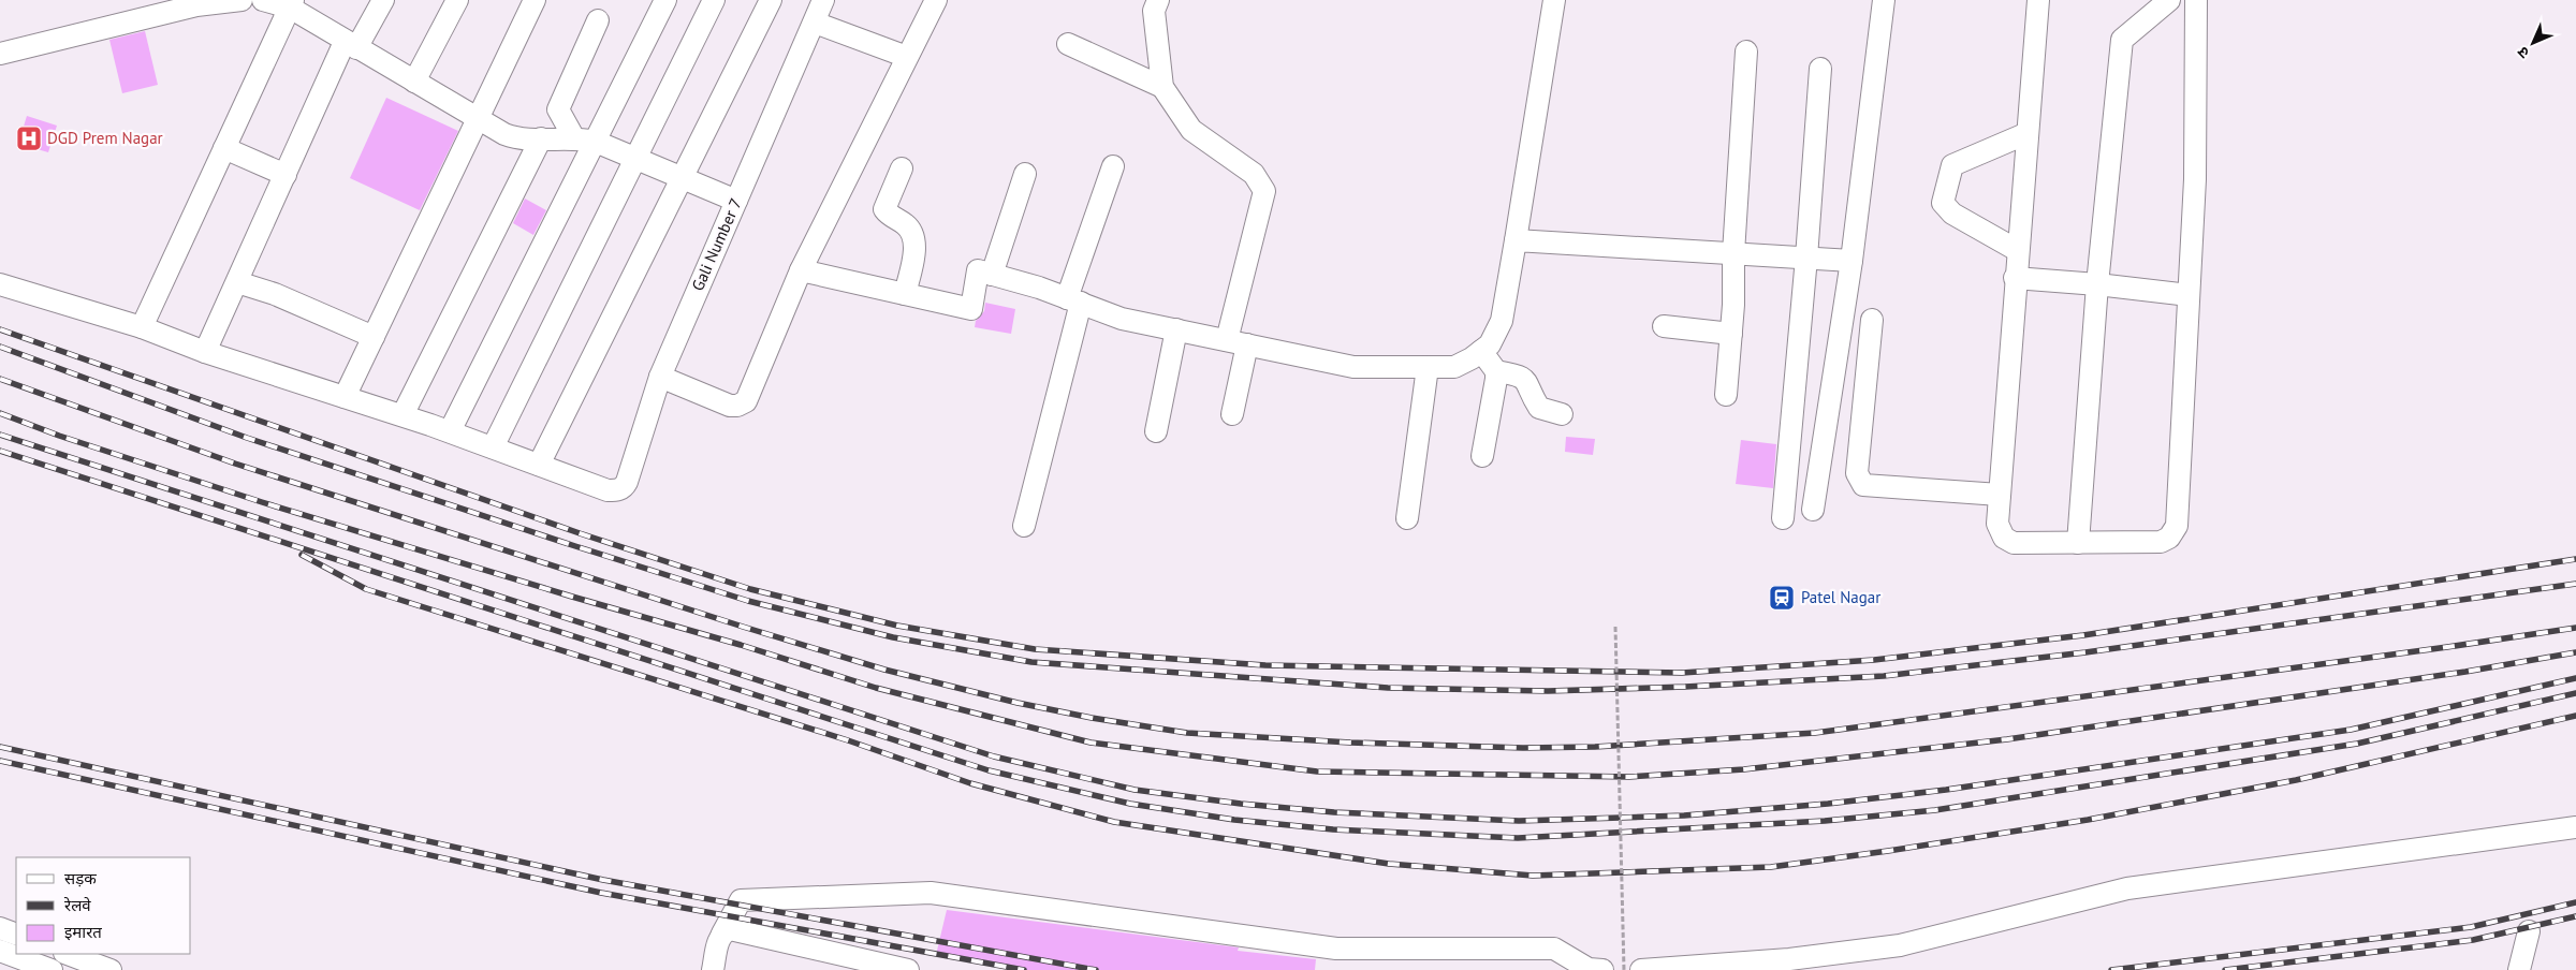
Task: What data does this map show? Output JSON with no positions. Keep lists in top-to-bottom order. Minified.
{"streets":{"street":["Gali Number 7"]},"places":{"hospital":["DGD Prem Nagar"],"station":["Patel Nagar"]},"legend":["सड़क","रेलवे","इमारत"],"north":"bottom left"}
